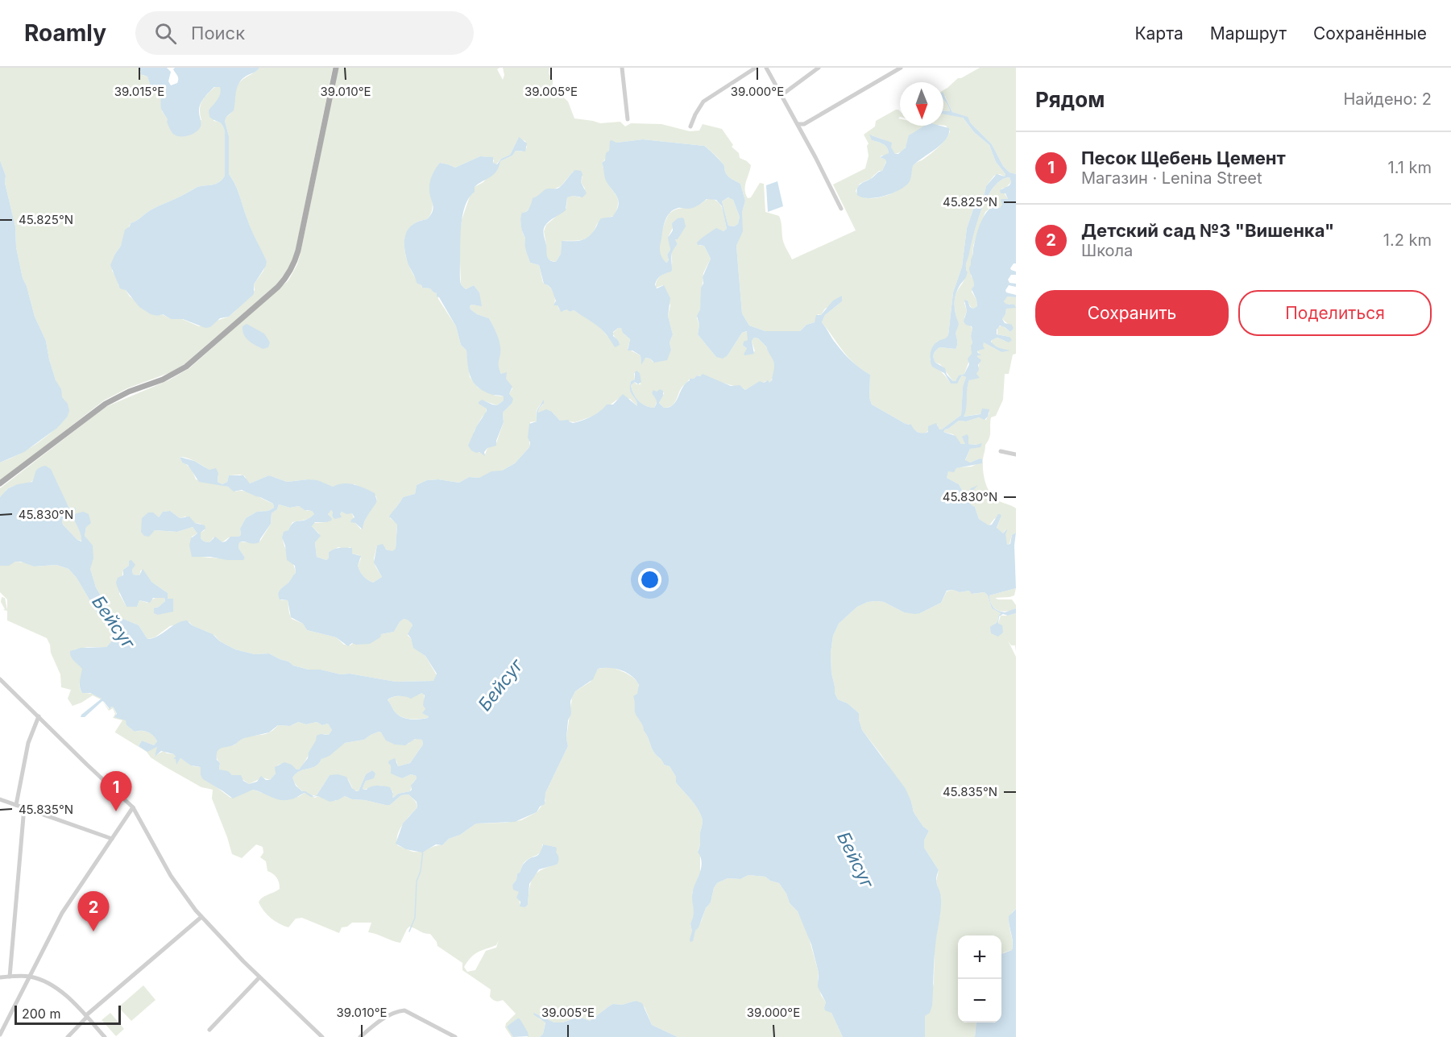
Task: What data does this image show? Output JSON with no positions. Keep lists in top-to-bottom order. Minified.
{"water":["Бейсуг"],"scale_bar":"200 m","north":"bottom","page":{"header":"Roamly","search":"Поиск","nav":["Карта","Маршрут","Сохранённые"],"heading":["Рядом","Найдено: 2"],"list":[{"mark":"1","name":"Песок Щебень Цемент","note":"Магазин · Lenina Street","value":"1.1 km"},{"mark":"2","name":"Детский сад №3 \"Вишенка\"","note":"Школа","value":"1.2 km"}],"buttons":["Сохранить","Поделиться"],"pins":["1","2"],"map_buttons":["+","−"],"scale":"200 m"},"coordinates":["39.015°E","39.010°E","39.005°E","39.000°E","45.825°N","45.830°N","45.835°N"]}
